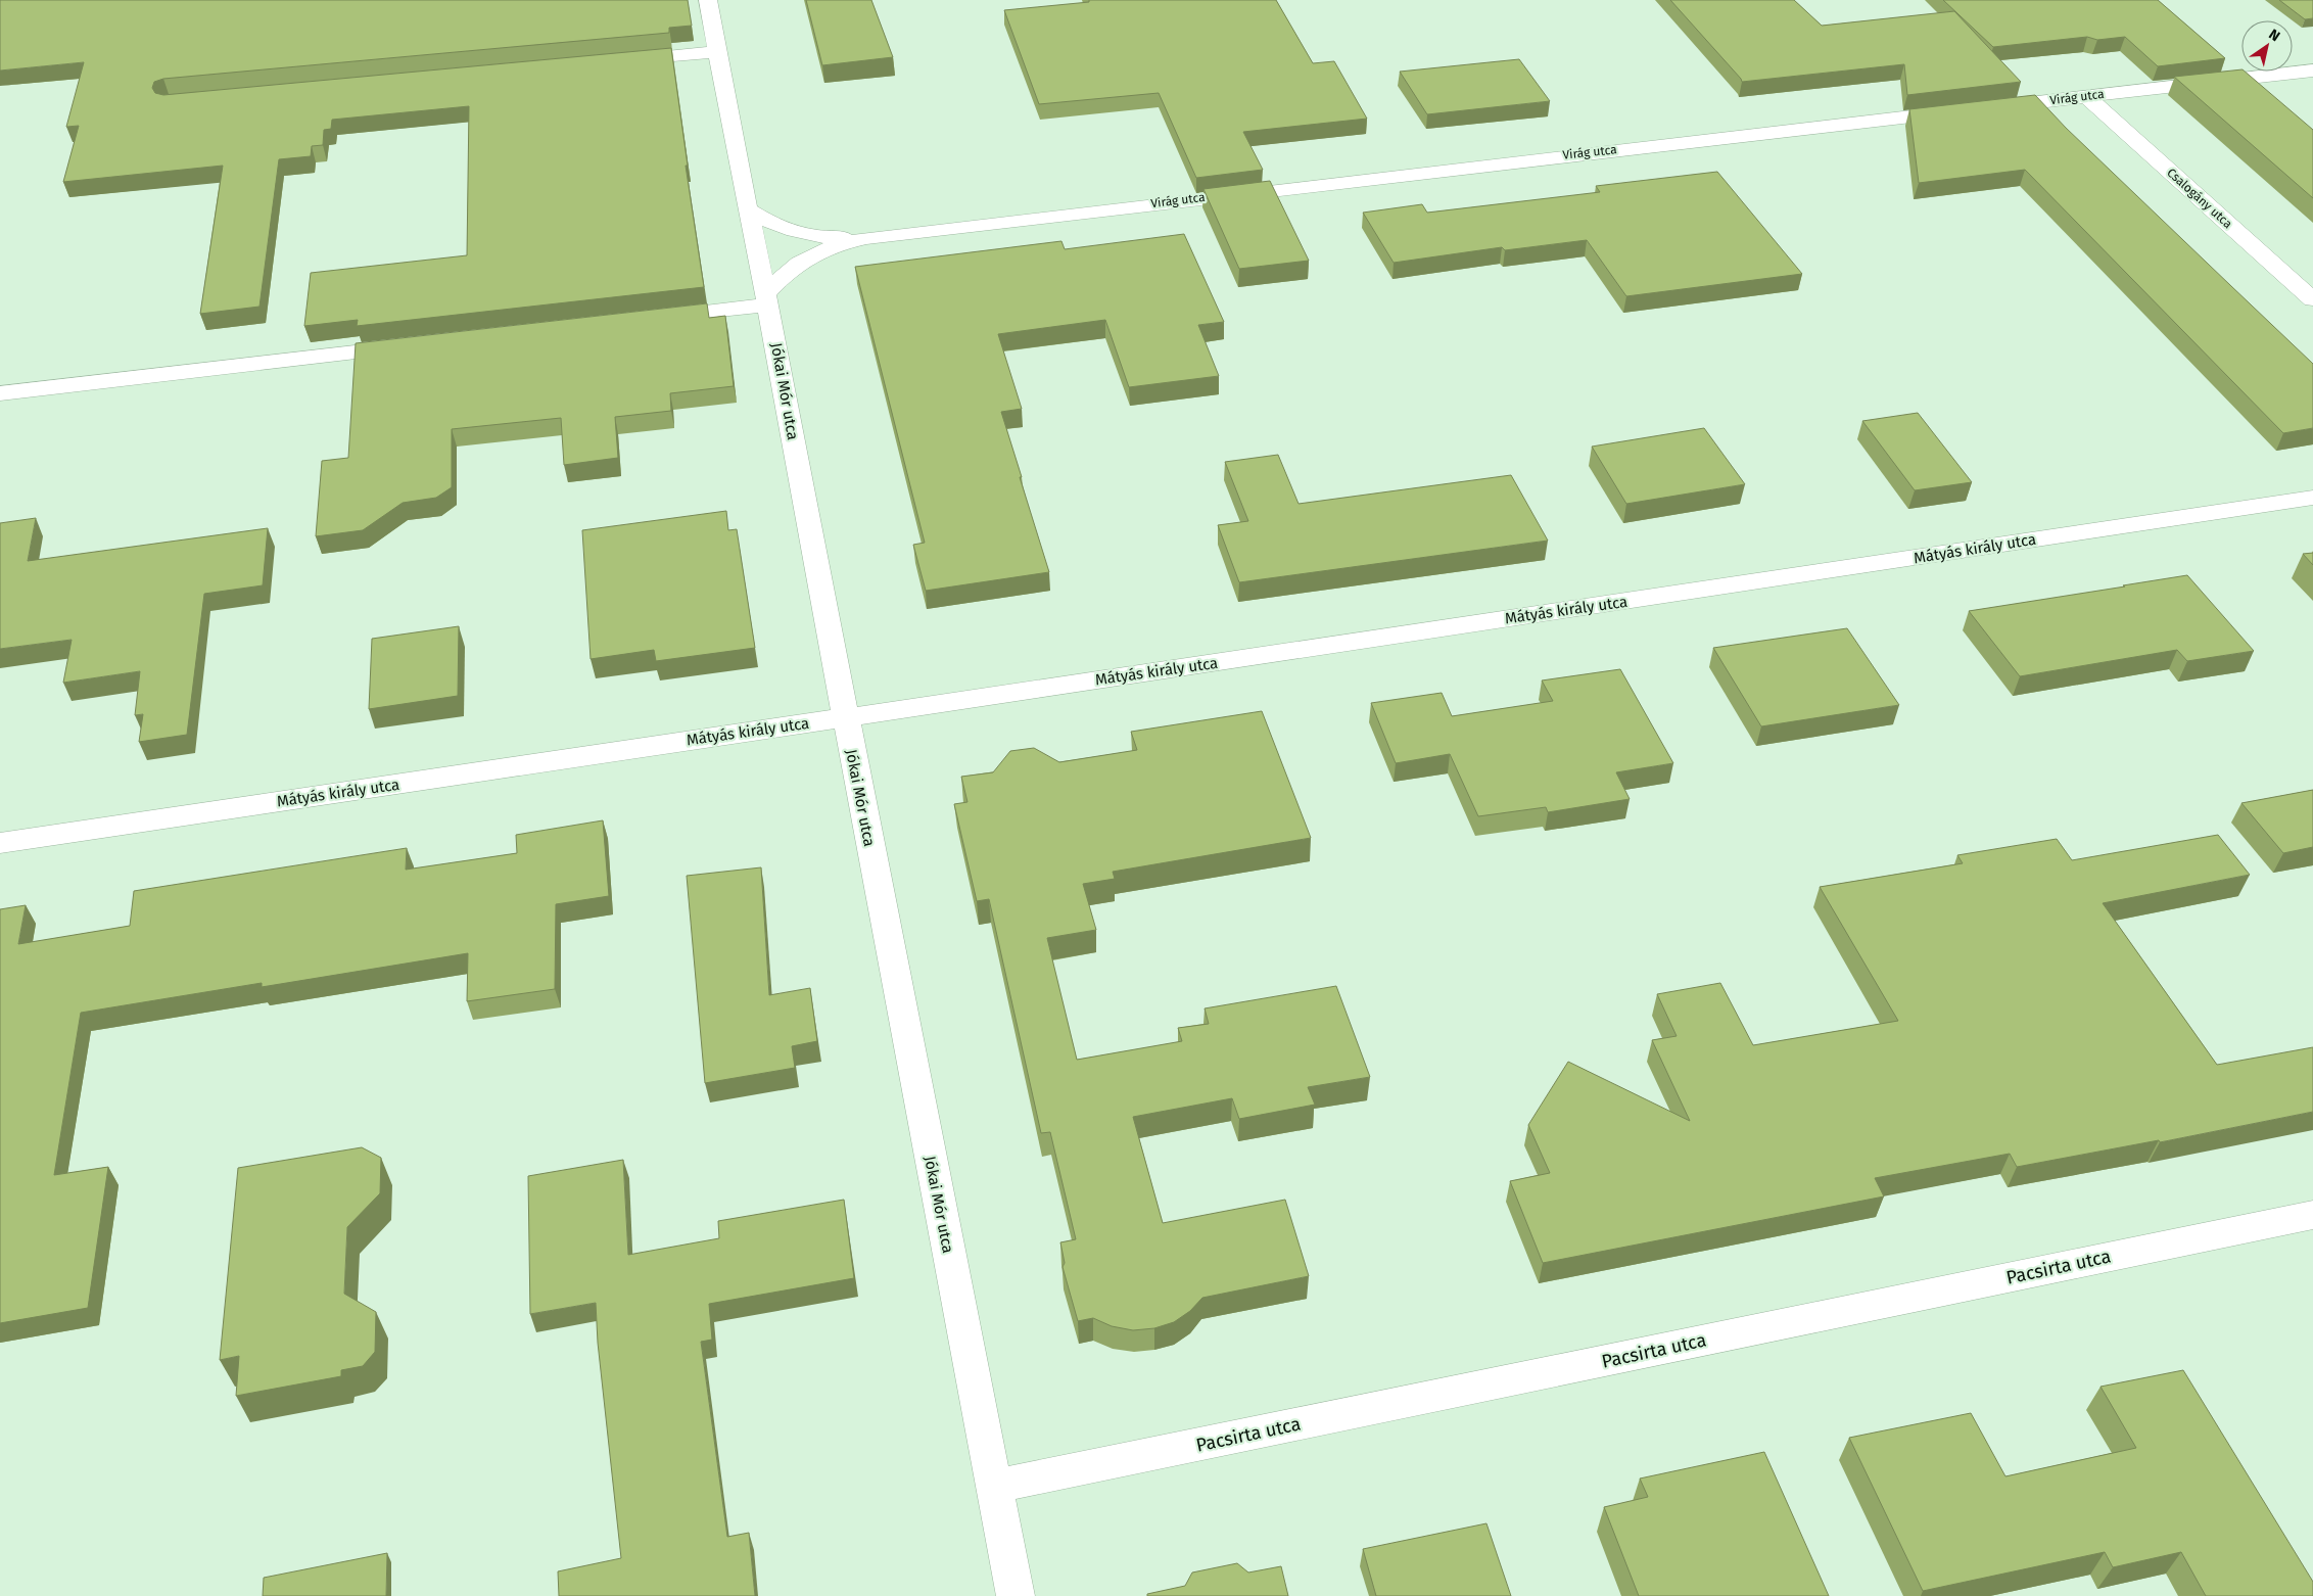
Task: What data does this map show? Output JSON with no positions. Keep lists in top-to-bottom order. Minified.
{"streets":{"street":["Virág utca","Csalogány utca","Jókai Mór utca","Mátyás király utca","Pacsirta utca"]},"crossings":[["Virág utca","Csalogány utca"],["Virág utca","Jókai Mór utca"],["Jókai Mór utca","Mátyás király utca"],["Jókai Mór utca","Pacsirta utca"]],"north":"top right"}
